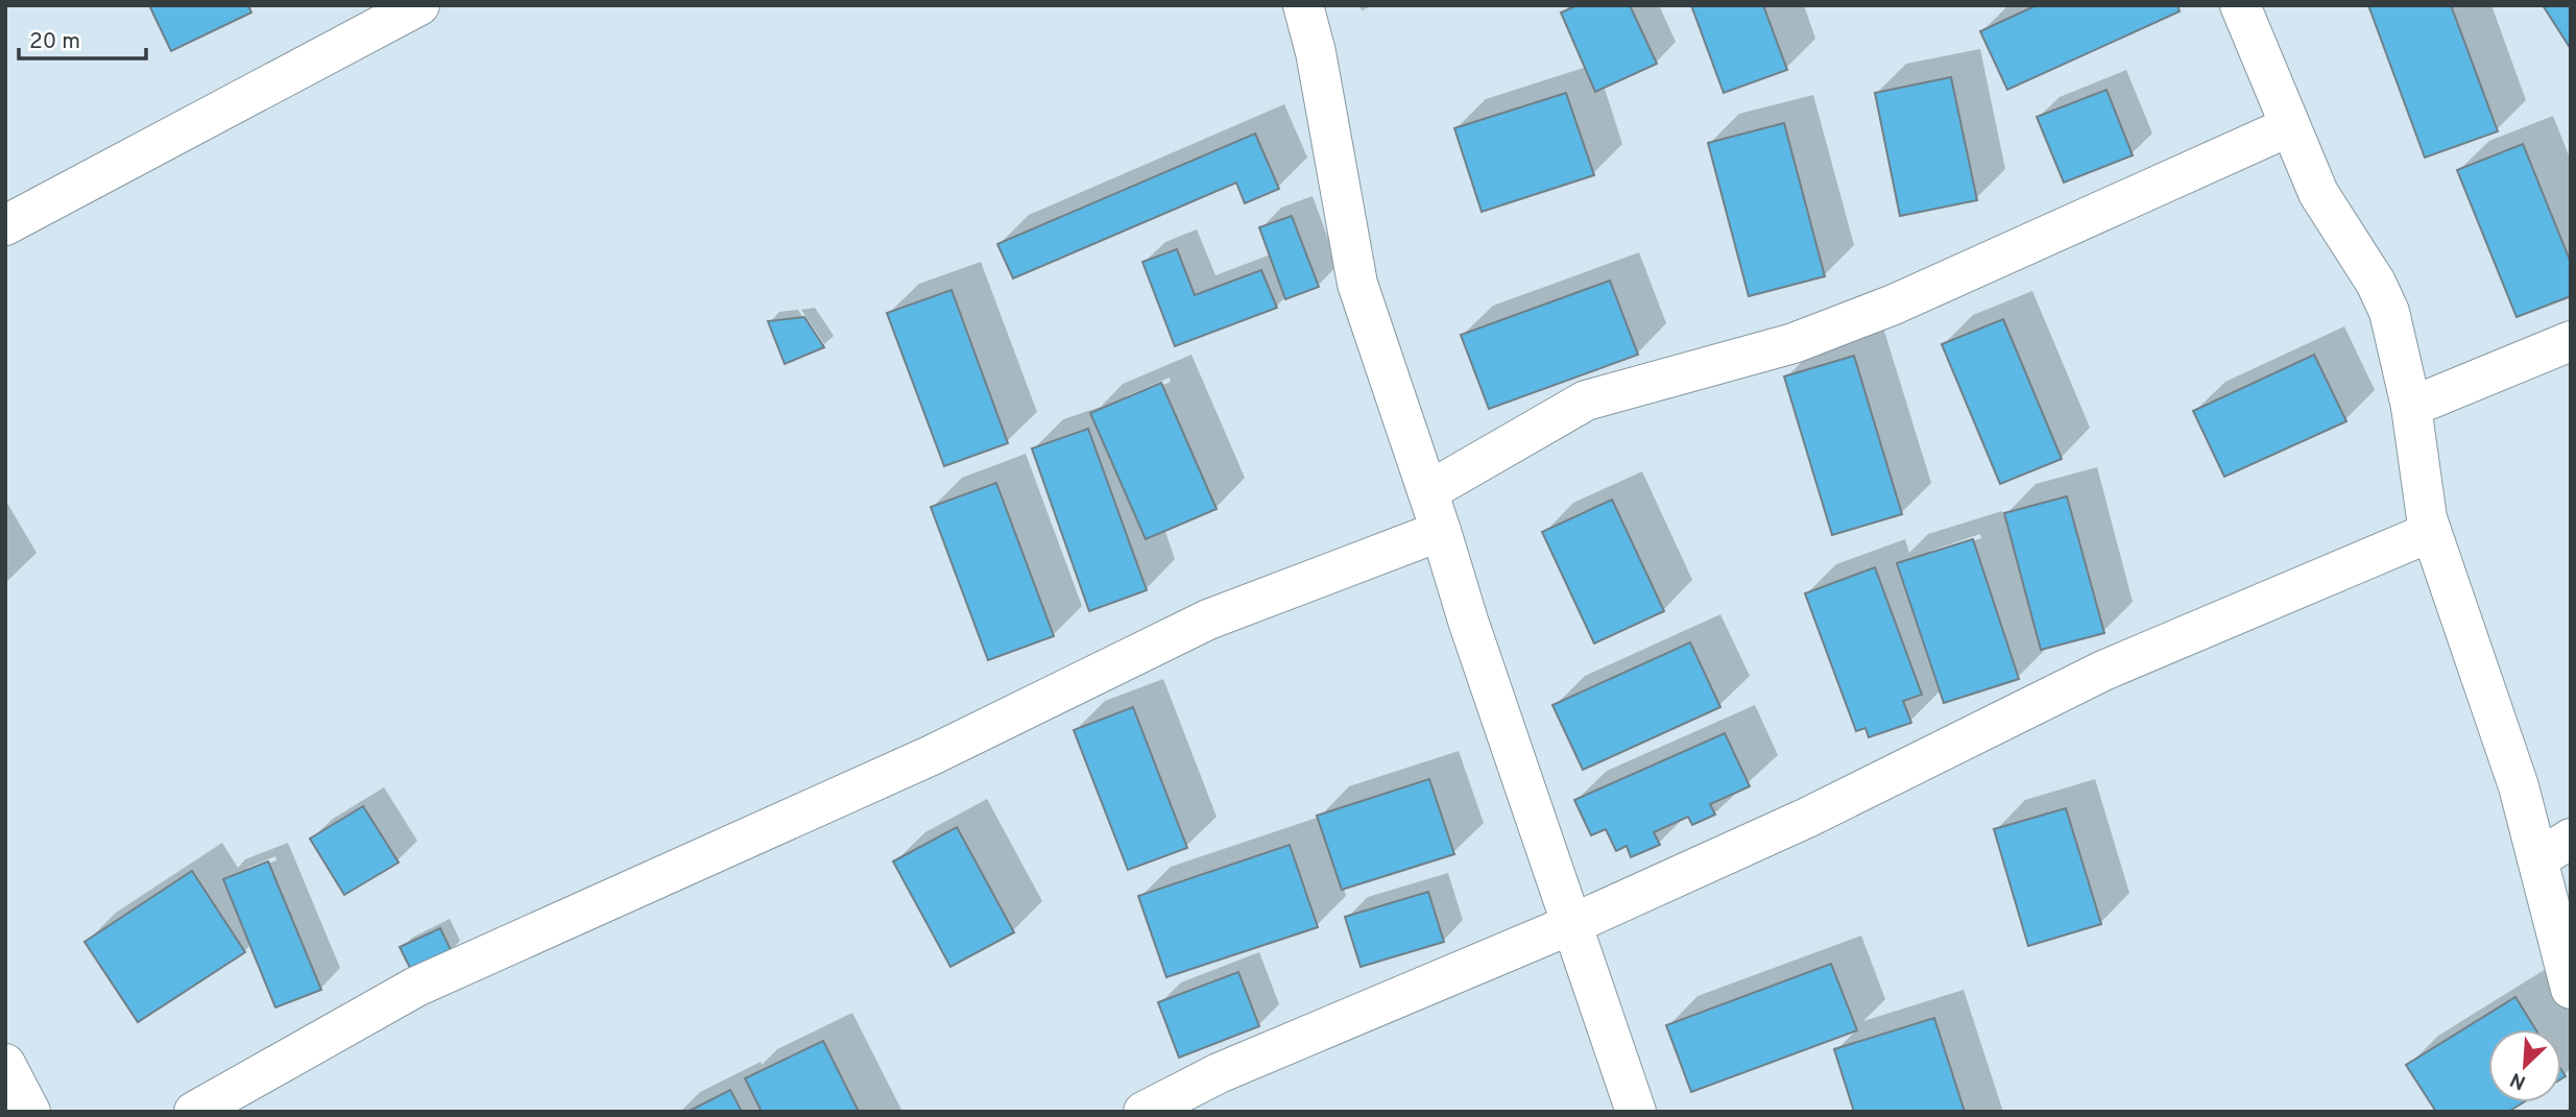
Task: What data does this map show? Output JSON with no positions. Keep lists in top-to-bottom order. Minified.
{"scale_bar":"20 m","north":"bottom left"}
